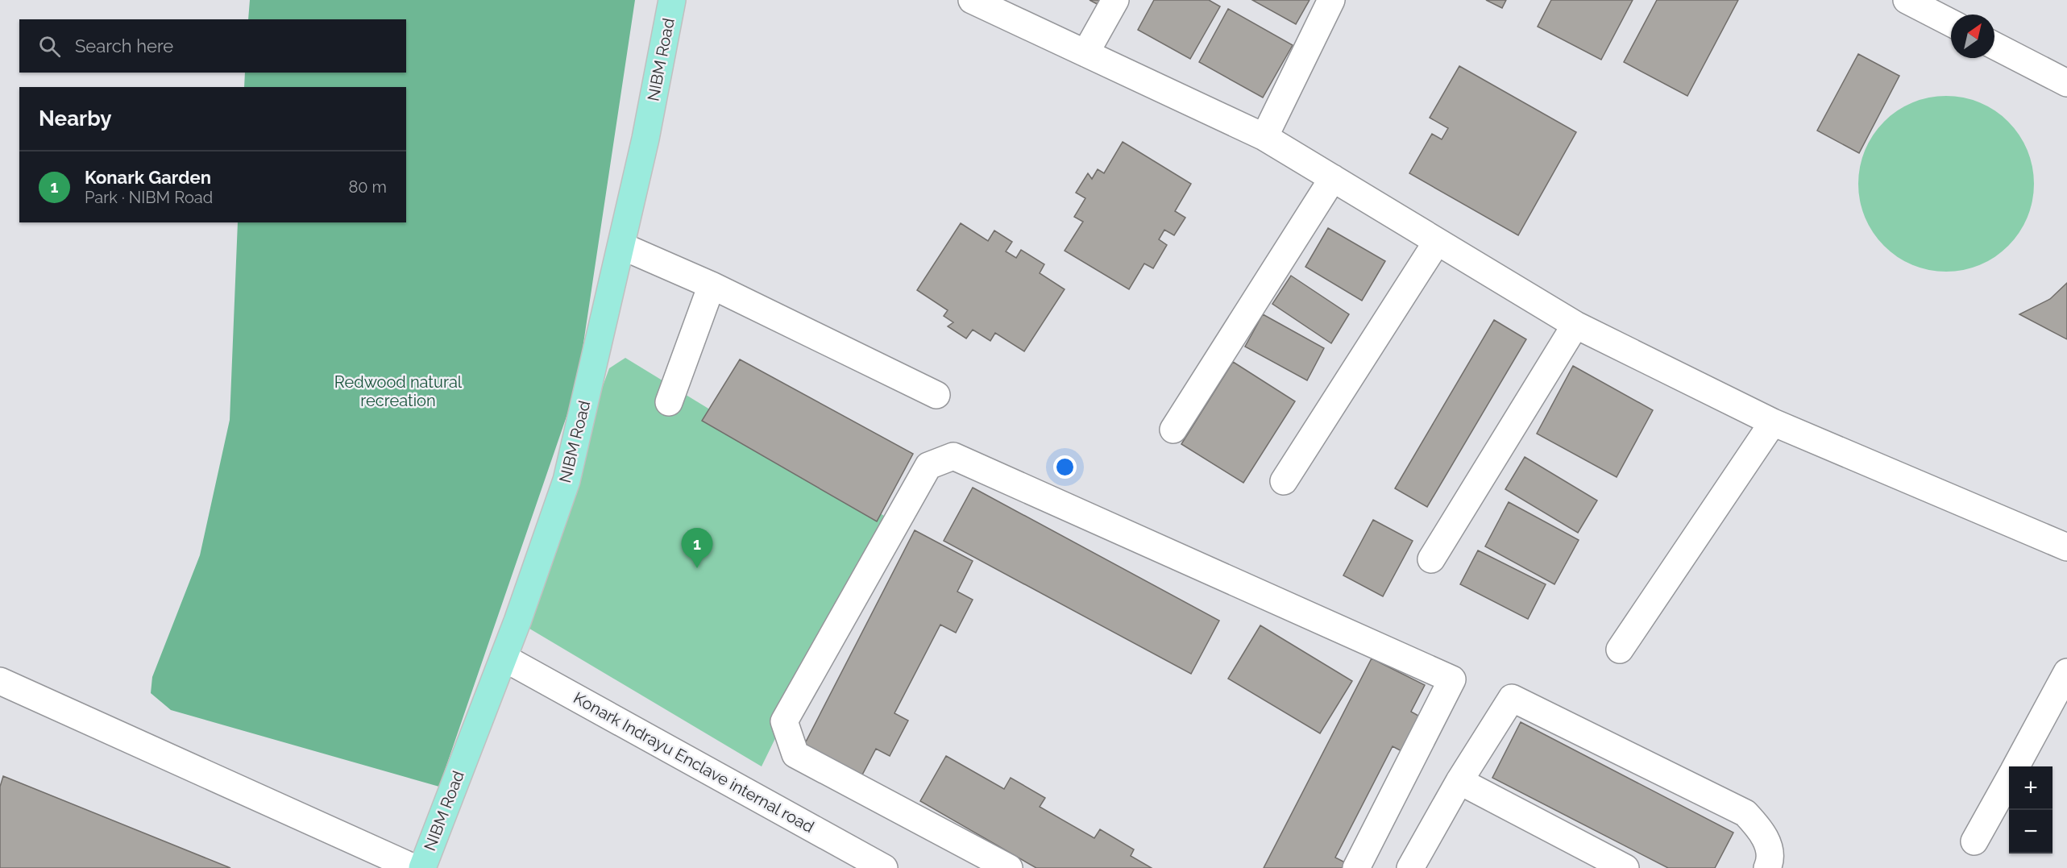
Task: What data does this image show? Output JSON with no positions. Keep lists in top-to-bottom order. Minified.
{"streets":{"main road":["NIBM Road"],"street":["Konark Indrayu Enclave internal road"]},"crossings":[["NIBM Road","Konark Indrayu Enclave internal road"]],"parks":["Redwood natural recreation"],"north":"top right","page":{"search":"Search here","heading":"Nearby","list":[{"mark":"1","name":"Konark Garden","note":"Park · NIBM Road","value":"80 m"}],"pins":"1","map_buttons":["+","−"]}}
